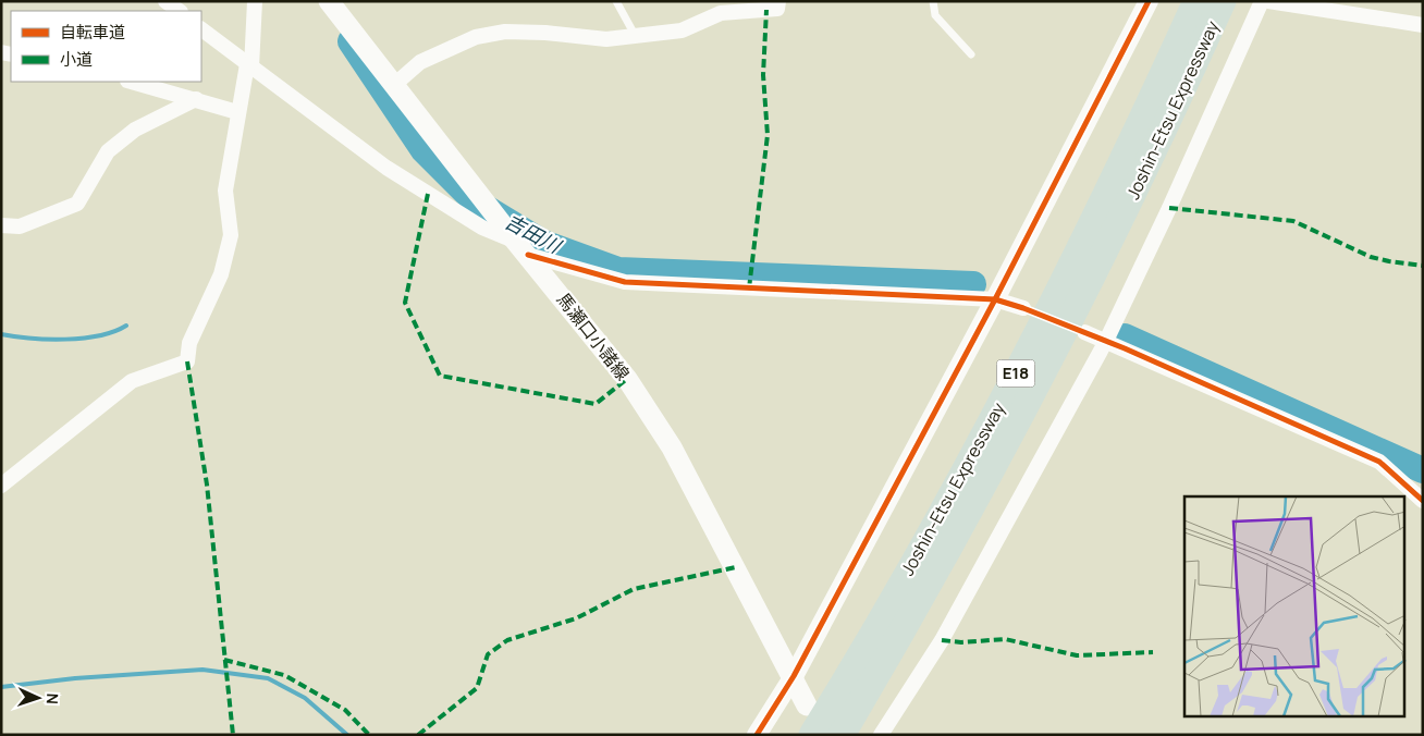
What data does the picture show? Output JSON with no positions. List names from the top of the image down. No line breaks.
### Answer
{"streets":{"highway":["Joshin-Etsu Expressway","E18"],"main road":["馬瀬口小諸線"]},"water":["吉田川"],"legend":["自転車道","小道"],"north":"right"}
